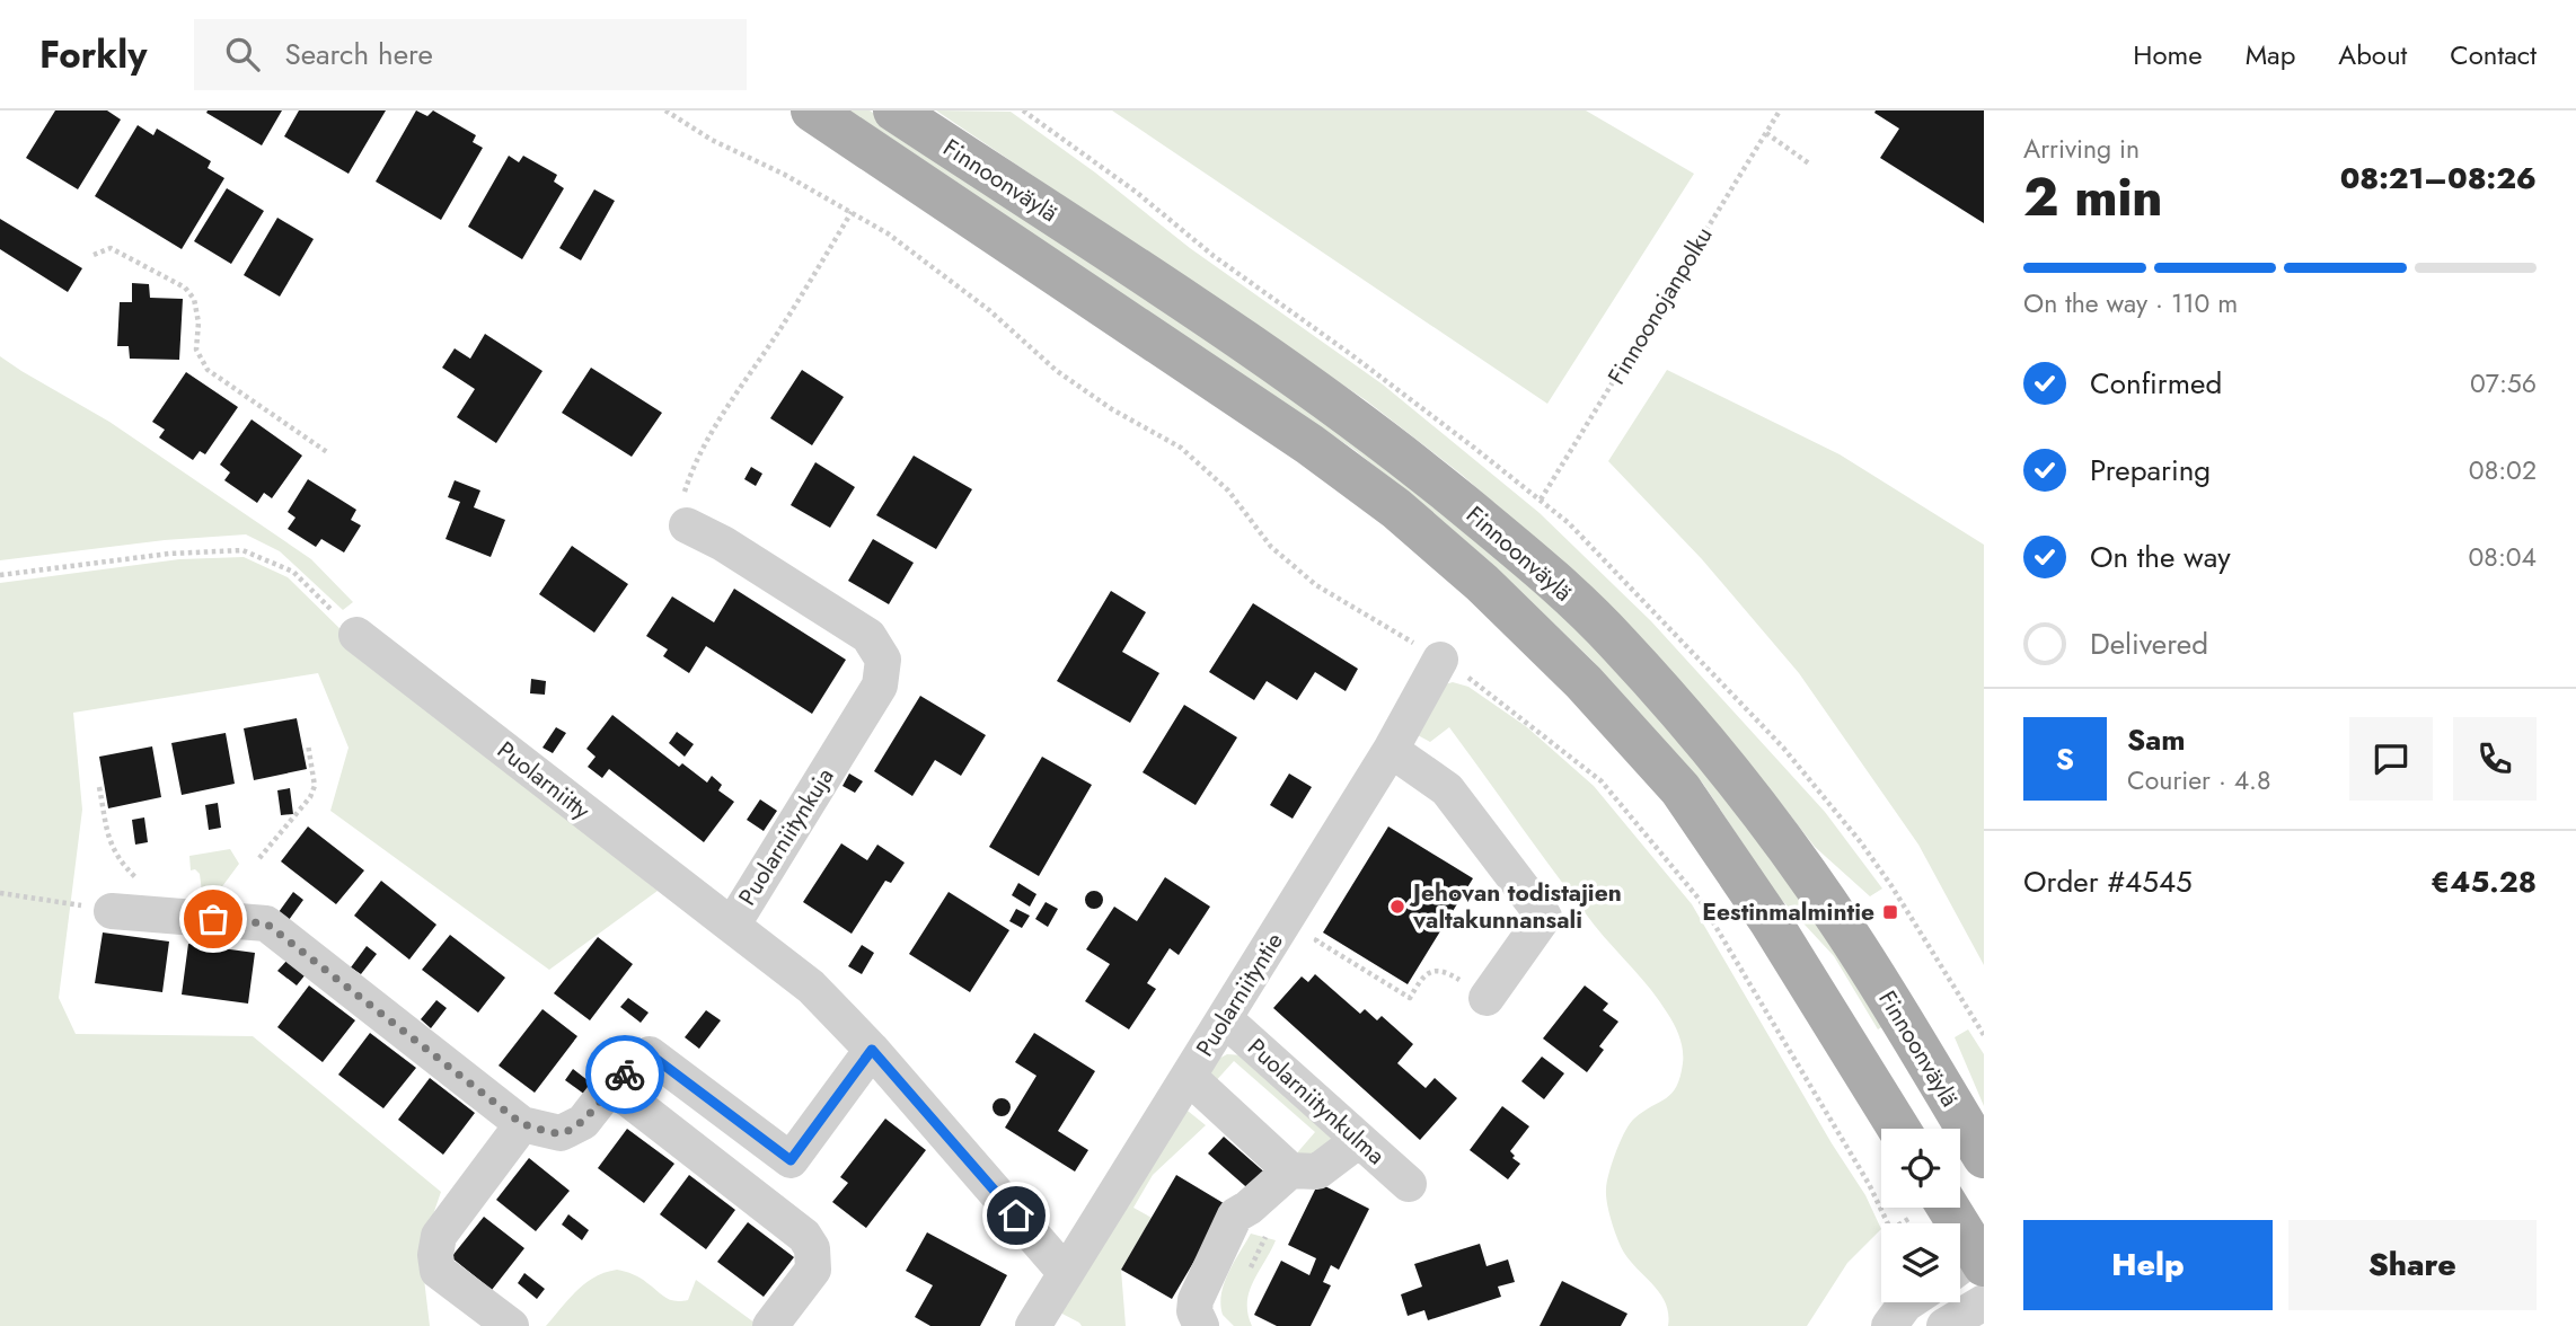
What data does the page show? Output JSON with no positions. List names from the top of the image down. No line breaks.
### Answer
{"streets":{"main road":["Finnoonväylä"],"street":["Puolarniitty","Puolarniitynkuja","Puolarniityntie","Puolarniitynkulma"],"path":["Finnoonojanpolku"]},"crossings":[["Puolarniitty","Puolarniitynkuja"],["Puolarniitynkuja","Puolarniityntie"],["Puolarniityntie","Puolarniitynkulma"]],"places":{"other":["Jehovan todistajien valtakunnansali"],"transit":["Eestinmalmintie"]},"page":{"header":"Forkly","search":"Search here","nav":["Home","Map","About","Contact"],"heading":["2 min","Arriving in","08:21–08:26"],"panel":["Sam","Courier · 4.8","Order #4545","€45.28"],"bar":"On the way · 110 m","list":[["Confirmed","07:56"],["Preparing","08:02"],["On the way","08:04"],"Delivered"],"round":"S","buttons":["Help","Share"]}}
